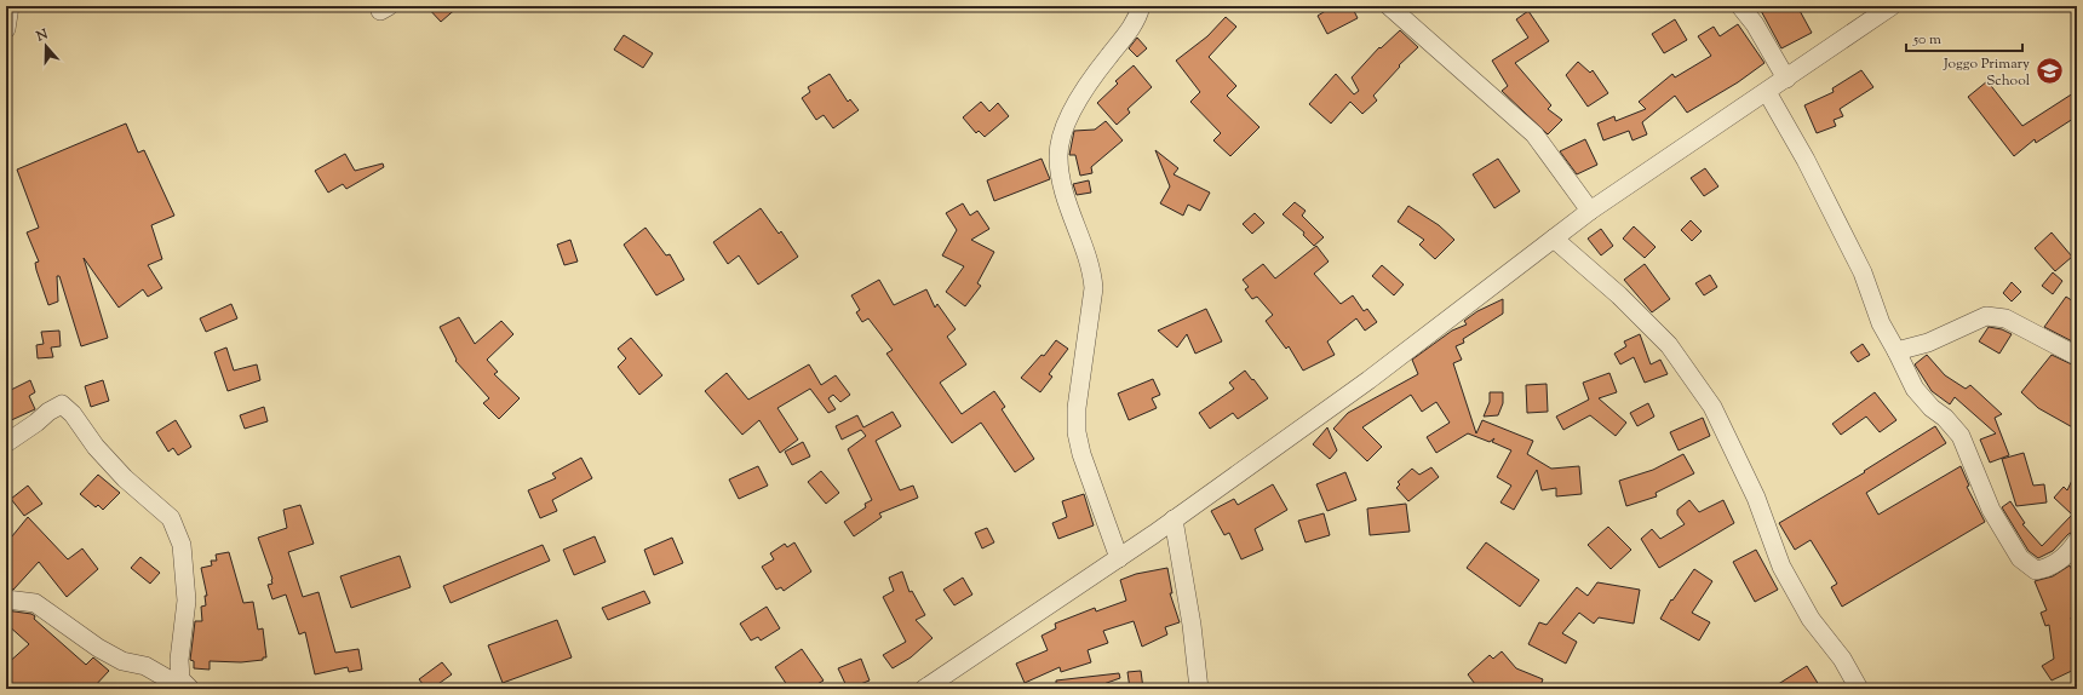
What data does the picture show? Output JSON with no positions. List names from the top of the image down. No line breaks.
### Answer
{"places":{"school or university":["Joggo Primary School"]},"scale_bar":"50 m","north":"top"}
